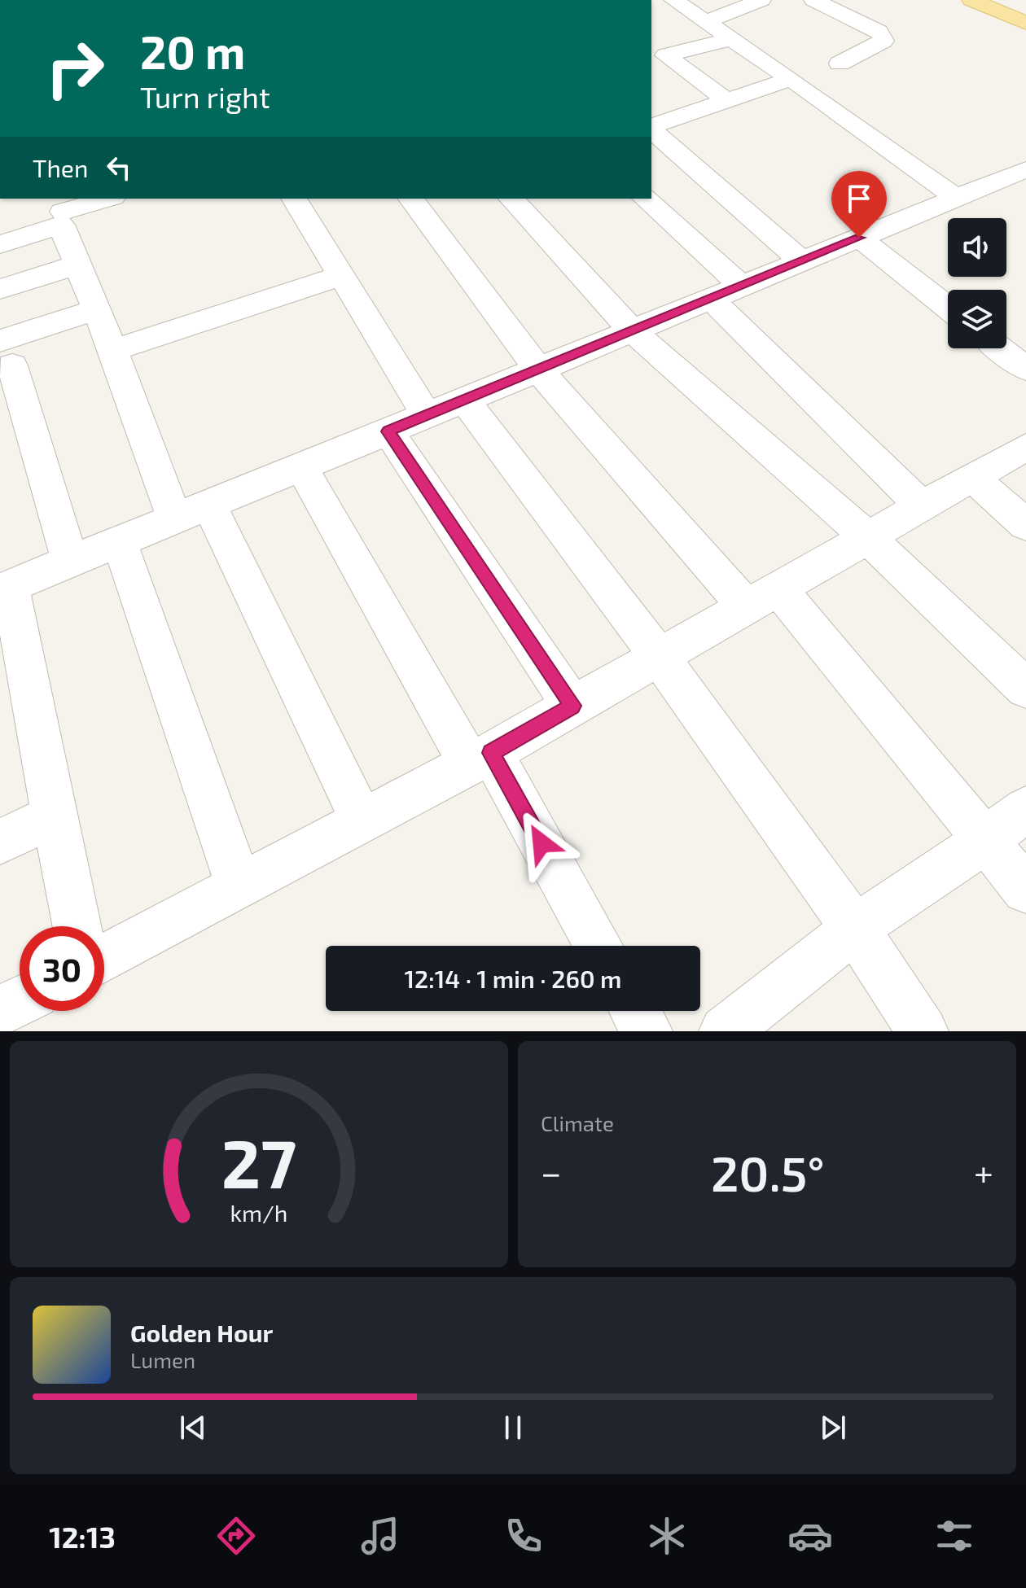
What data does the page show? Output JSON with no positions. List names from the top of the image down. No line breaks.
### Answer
{"page":{"turn":["20 m","Turn right"],"then":"Then","limit":"30","trip":"12:14 · 1 min · 260 m","tile":"Climate","heat":["−","20.5°","+"],"song":["Golden Hour","Lumen"],"tabs":"12:13","gauge":["27","km/h"]}}
